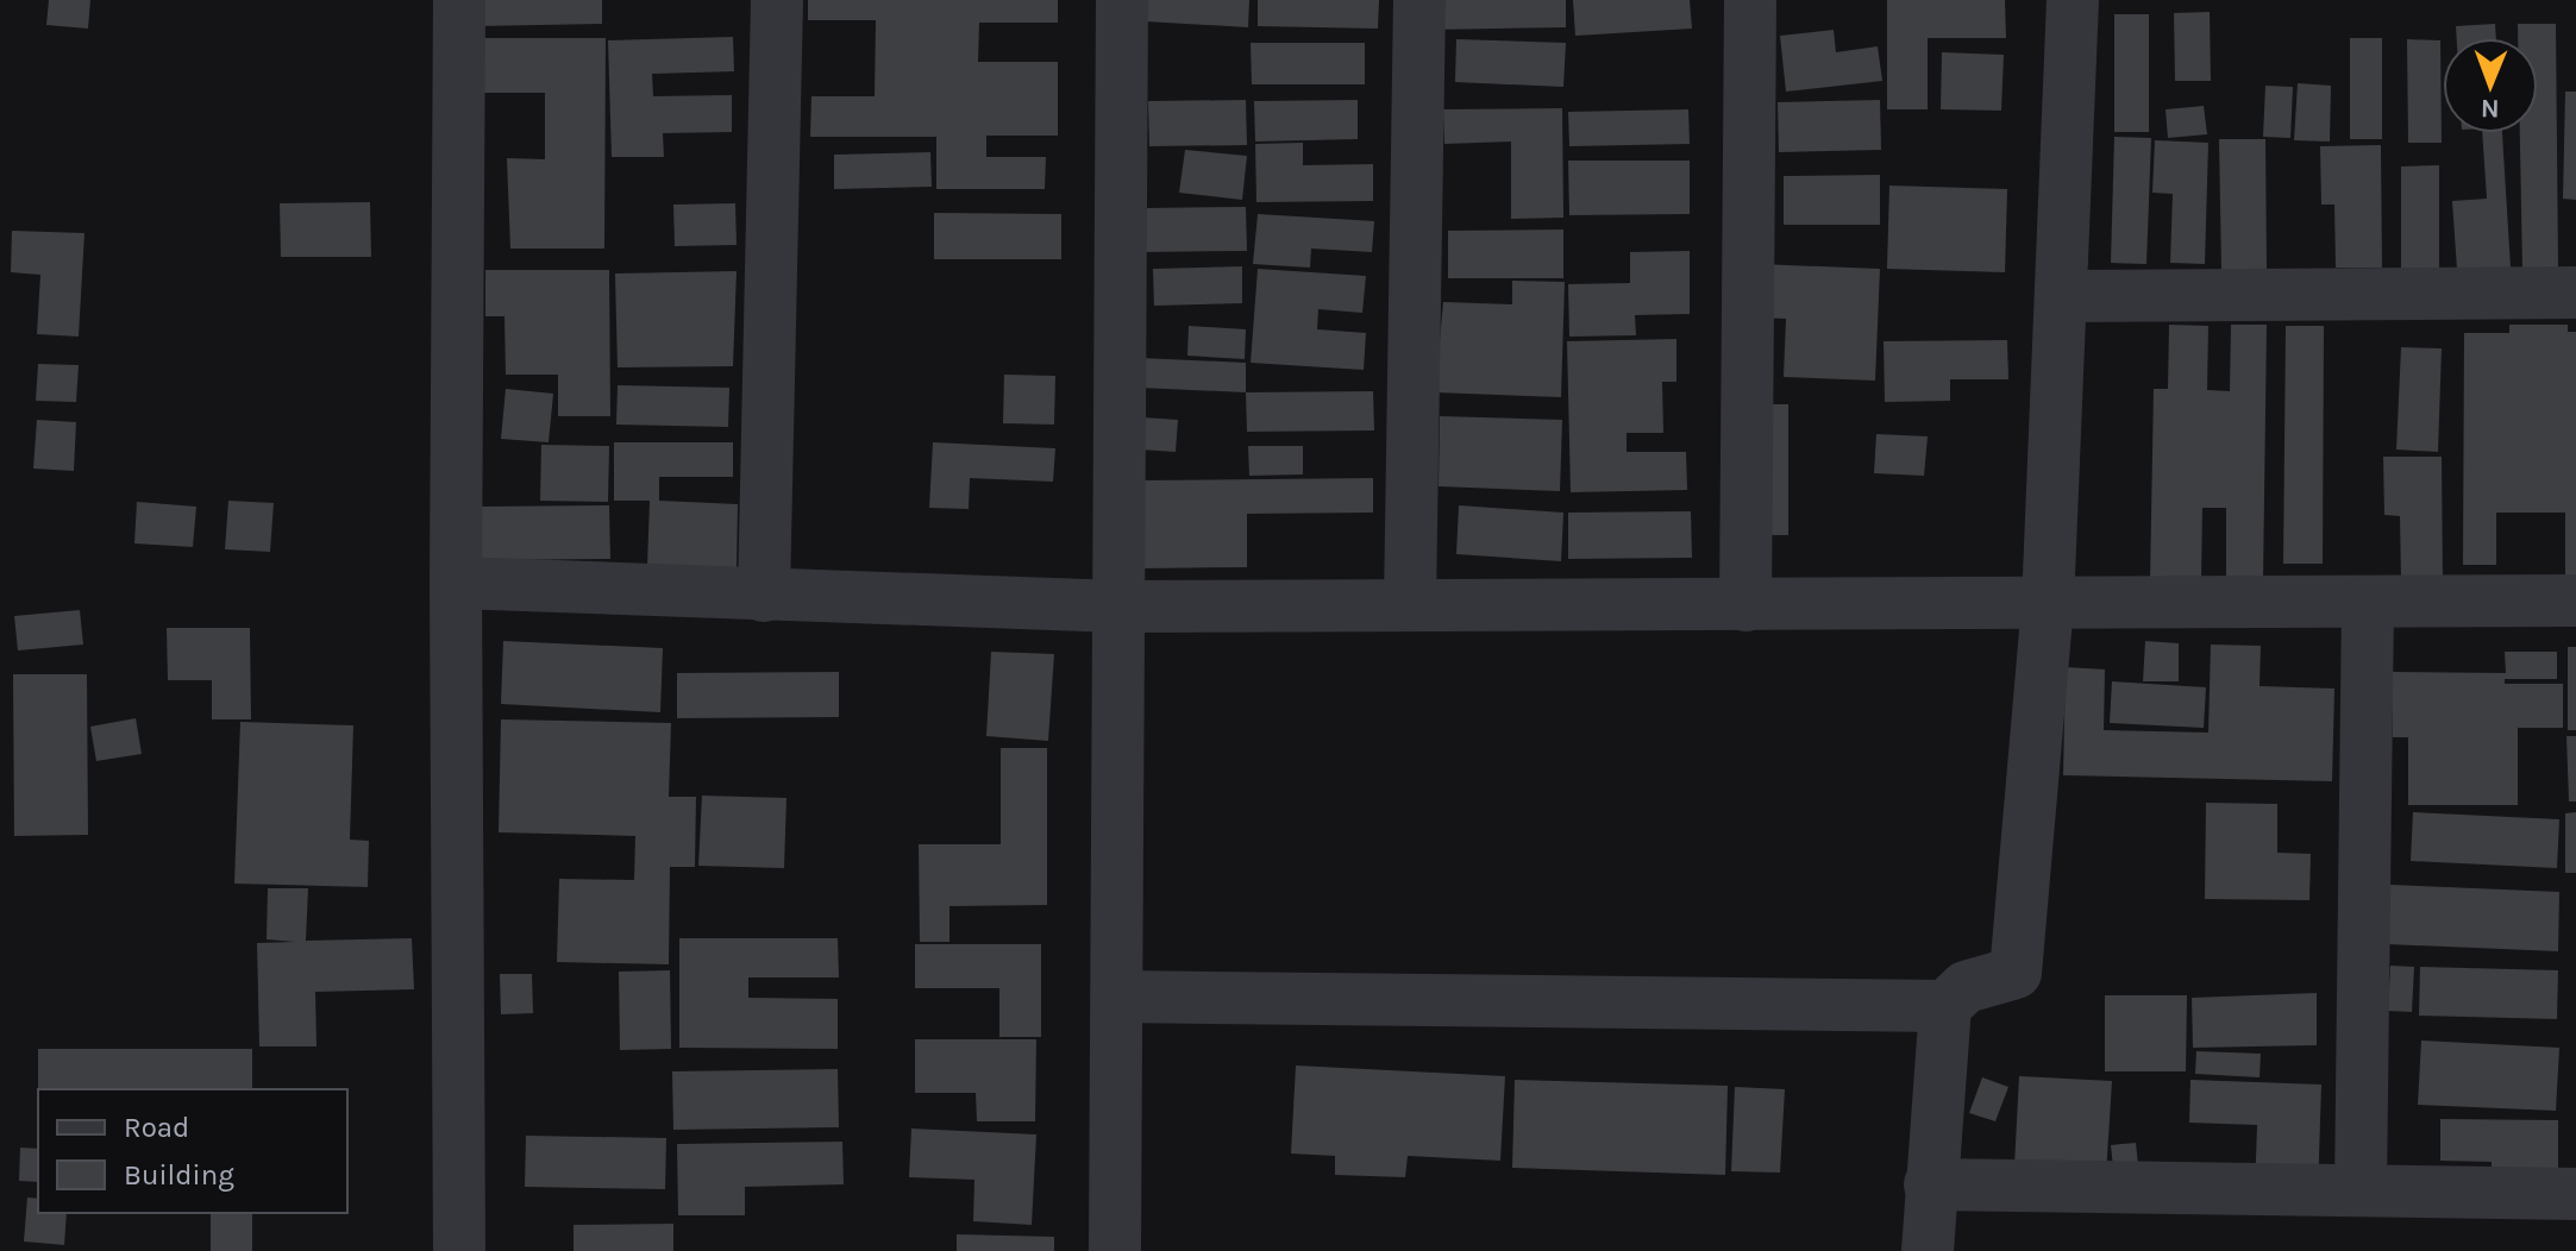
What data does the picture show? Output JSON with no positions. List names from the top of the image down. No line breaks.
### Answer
{"legend":["Road","Building"],"north":"bottom"}
